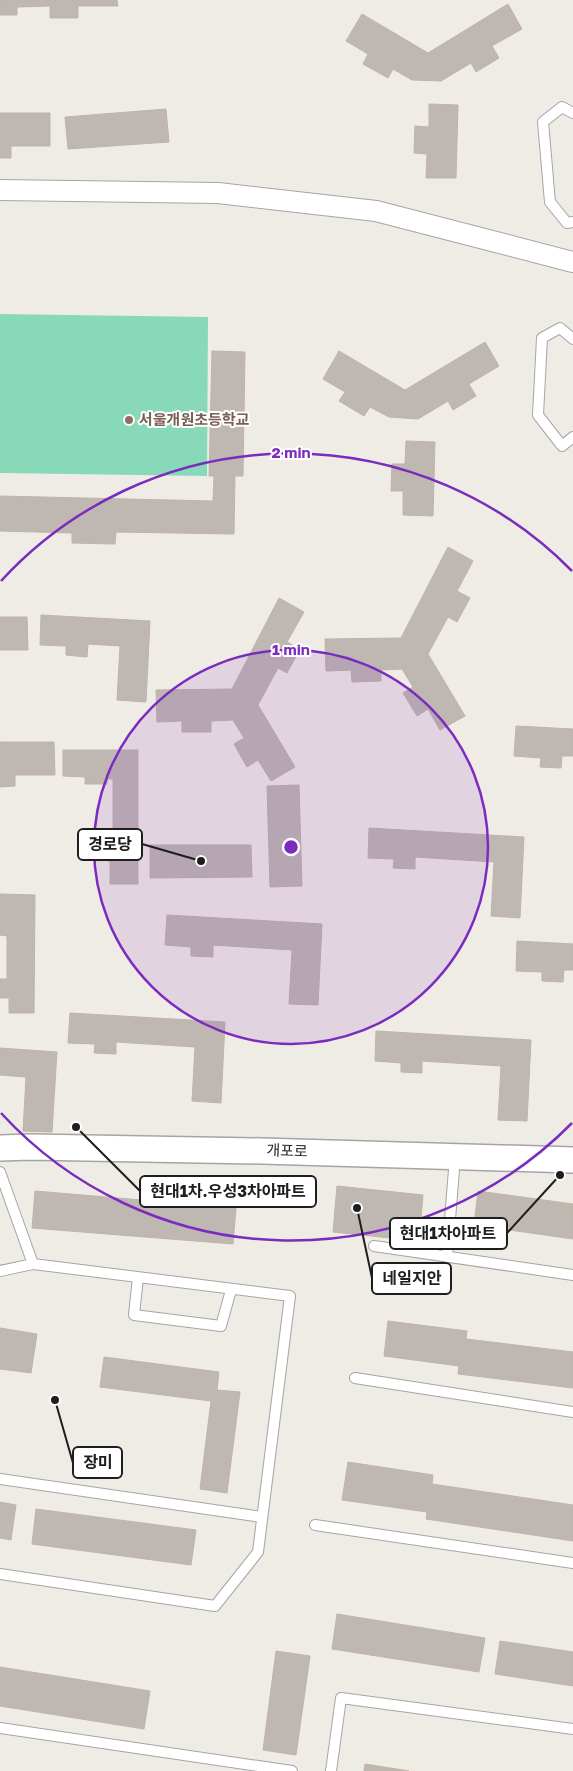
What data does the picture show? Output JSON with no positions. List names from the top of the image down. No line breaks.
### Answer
{"streets":{"street":["개포로"]},"places":["서울개원초등학교","경로당","현대1차.우성3차아파트","현대1차아파트","네일지안","장미"],"rings":["2 min","1 min"]}
